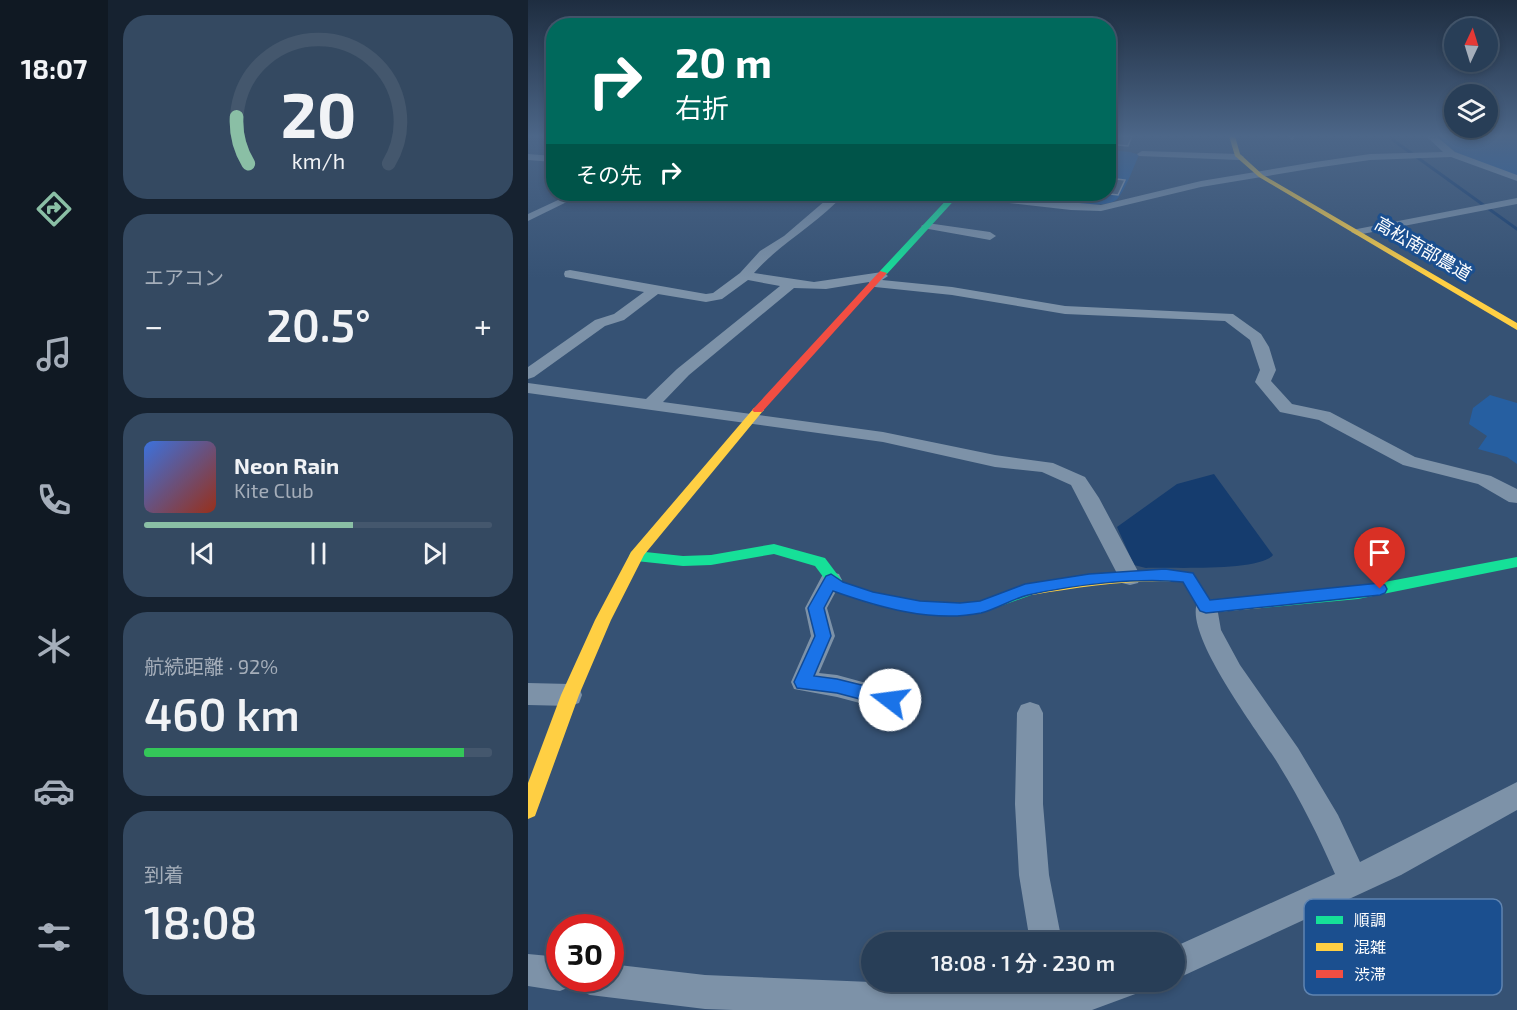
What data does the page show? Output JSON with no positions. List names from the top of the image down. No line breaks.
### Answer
{"streets":{"street":["高松南部農道"]},"legend":["順調","混雑","渋滞"],"north":"top","page":{"tabs":"18:07","turn":["20 m","右折"],"then":"その先","tile":["エアコン",["航続距離 · 92%","460 km"],["到着","18:08"]],"heat":["−","20.5°","+"],"song":["Neon Rain","Kite Club"],"limit":"30","trip":"18:08 · 1 分 · 230 m","gauge":["20","km/h"]}}
